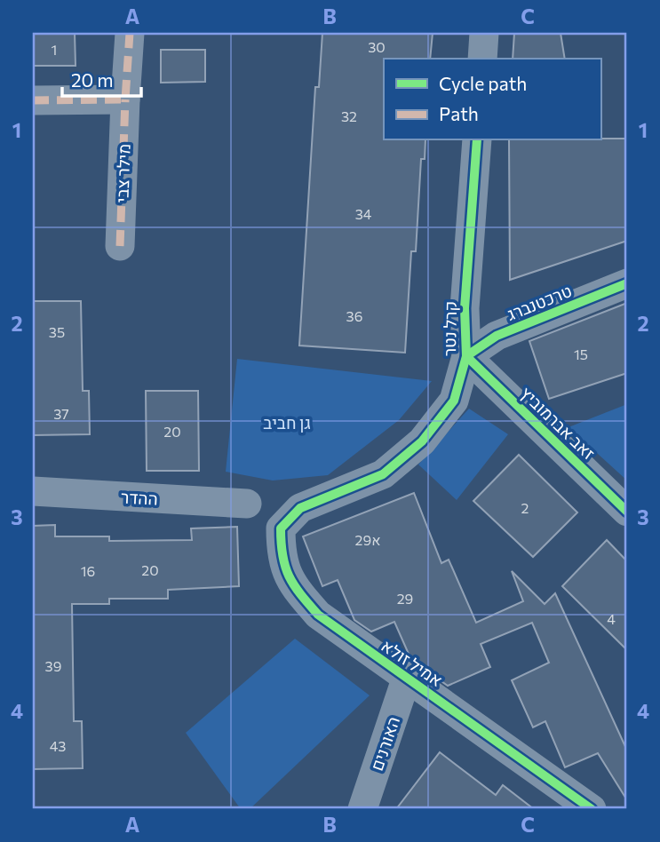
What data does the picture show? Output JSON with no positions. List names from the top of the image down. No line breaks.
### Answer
{"streets":{"street":["מילר צבי","טרכטנברג","קרל נטר","זאב אברמוביץ","ההדר","אמיל זולא","האורנים"]},"crossings":[["טרכטנברג","קרל נטר"],["טרכטנברג","זאב אברמוביץ"],["קרל נטר","זאב אברמוביץ"],["קרל נטר","אמיל זולא"],["אמיל זולא","האורנים"]],"parks":["גן חביב"],"house_numbers":["30","1","32","34","36","35","15","37","20","2","29א","20","16","29","4","39","43"],"legend":["Cycle path","Path"],"scale_bar":"20 m","grid":{"columns":["A","B","C"],"rows":["1","2","3","4"]}}
